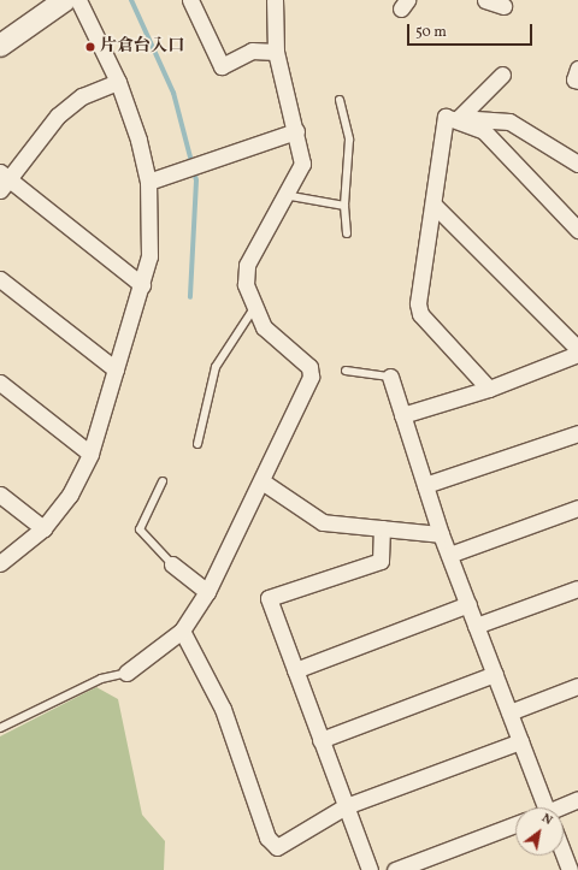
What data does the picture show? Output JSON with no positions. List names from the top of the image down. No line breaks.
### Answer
{"places":["片倉台入口"],"scale_bar":"50 m","north":"top right"}
